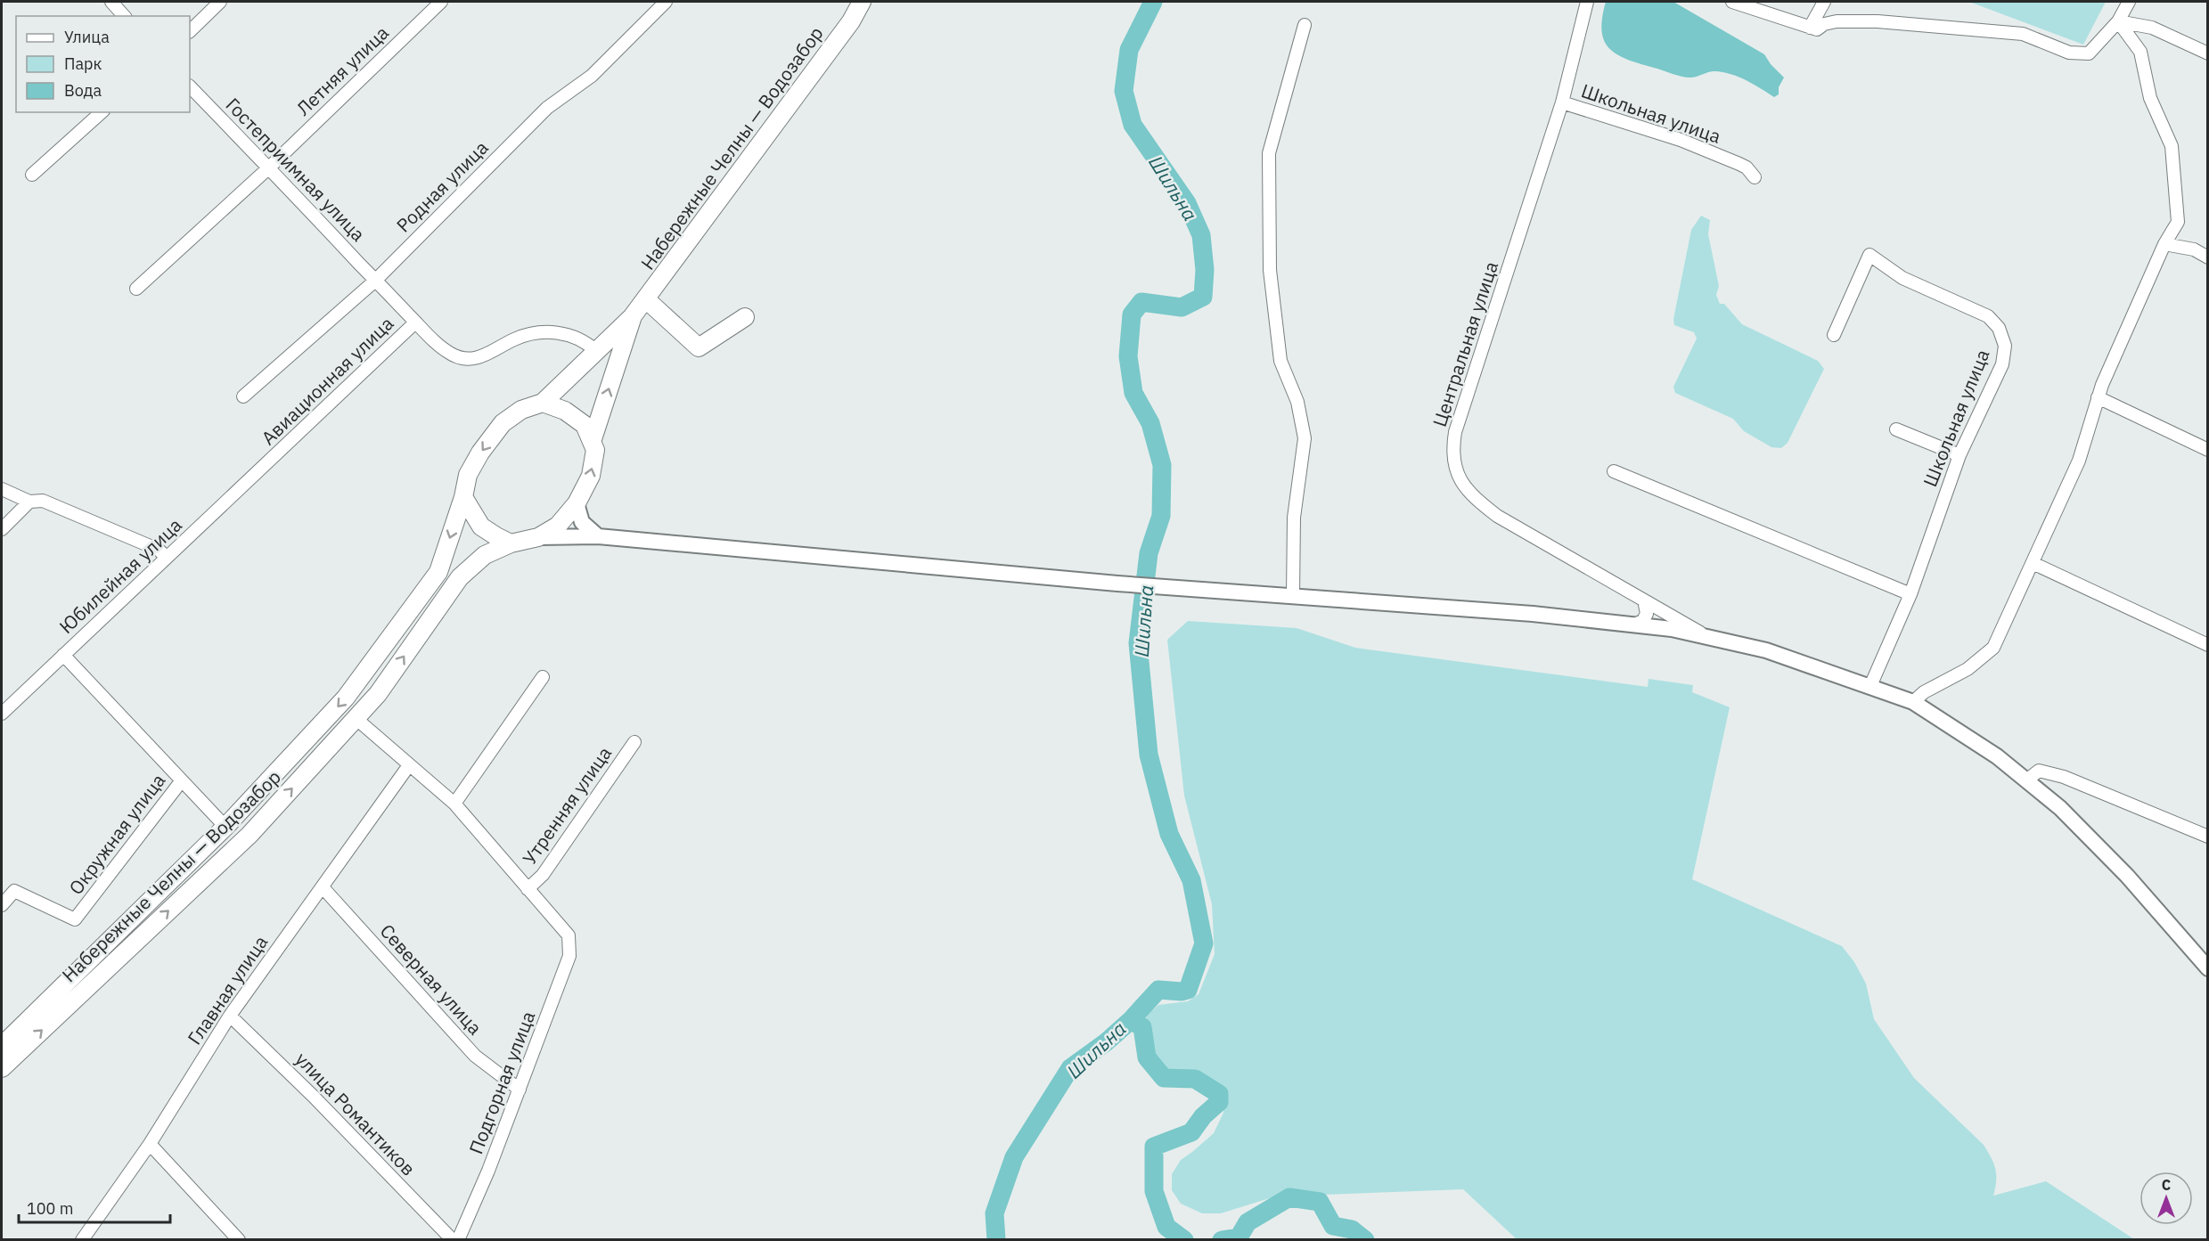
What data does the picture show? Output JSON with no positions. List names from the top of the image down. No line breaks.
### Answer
{"streets":{"main road":["Набережные Челны — Водозабор"],"street":["Летняя улица","Школьная улица","Гостеприимная улица","Родная улица","Центральная улица","Авиационная улица","Юбилейная улица","Утренняя улица","Окружная улица","Северная улица","Главная улица","Подгорная улица","улица Романтиков"]},"crossings":[["Летняя улица","Гостеприимная улица"],["Школьная улица","Центральная улица"],["Набережные Челны — Водозабор","Гостеприимная улица"],["Гостеприимная улица","Родная улица"],["Гостеприимная улица","Авиационная улица"],["Авиационная улица","Юбилейная улица"],["Утренняя улица","Подгорная улица"],["Северная улица","Главная улица"],["Северная улица","Подгорная улица"],["Главная улица","улица Романтиков"]],"water":["Шильна"],"legend":["Улица","Парк","Вода"],"scale_bar":"100 m","north":"top"}
